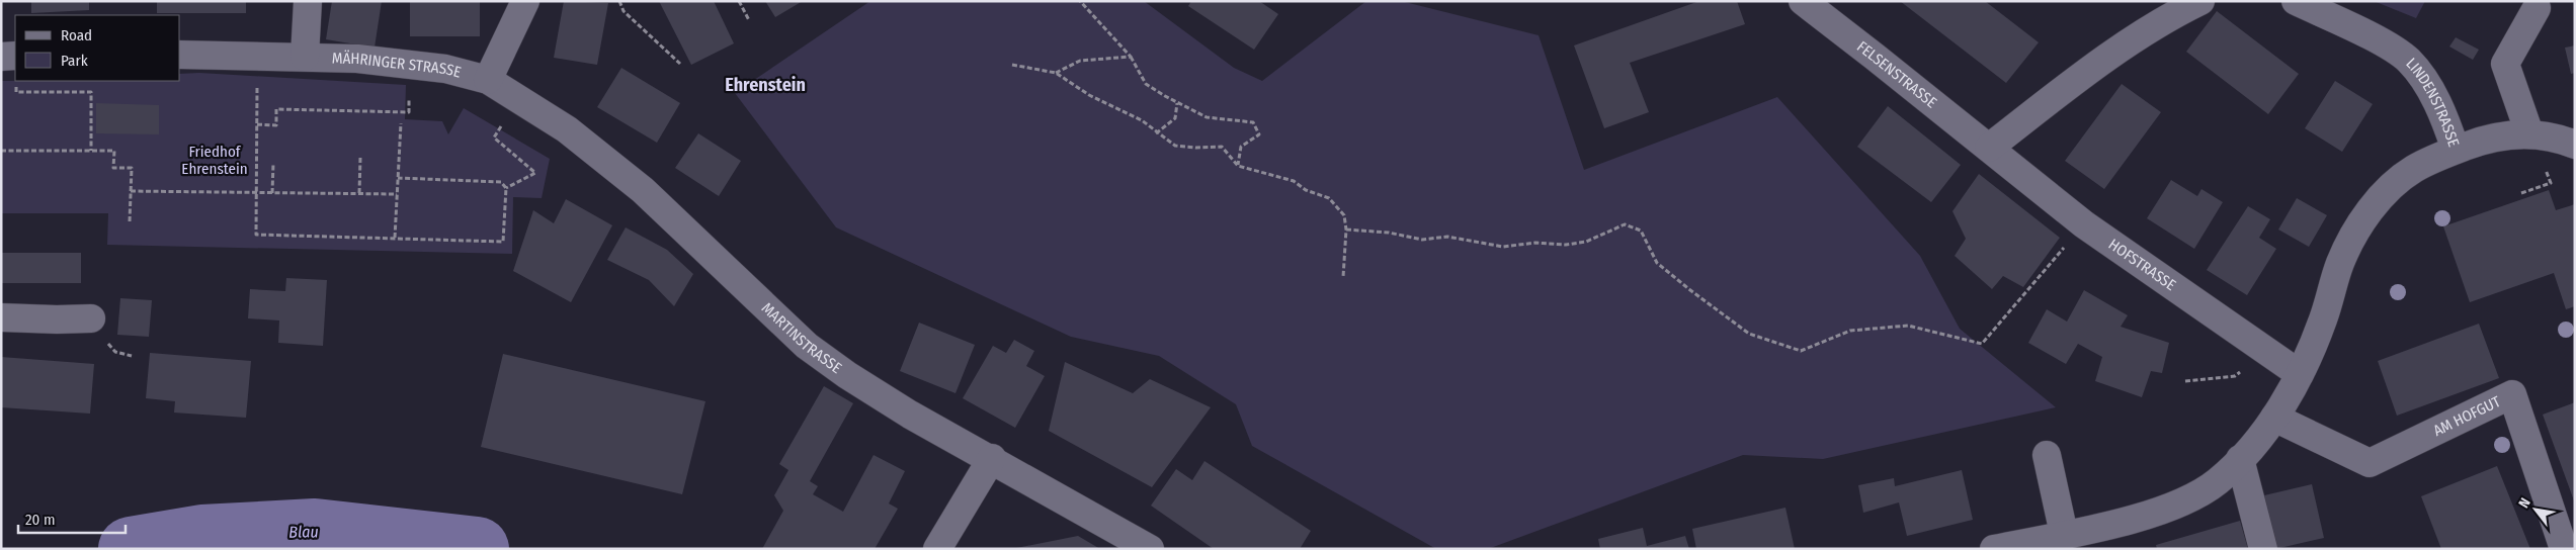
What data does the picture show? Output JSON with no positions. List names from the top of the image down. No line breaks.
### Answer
{"streets":{"street":["MÄHRINGER STRASSE","FELSENSTRASSE","LINDENSTRASSE","HOFSTRASSE","MARTINSTRASSE","AM HOFGUT"]},"crossings":[["MÄHRINGER STRASSE","MARTINSTRASSE"],["FELSENSTRASSE","HOFSTRASSE"]],"districts":["Ehrenstein"],"water":["Blau"],"parks":["Friedhof Ehrenstein"],"legend":["Road","Park"],"scale_bar":"20 m","north":"top left"}
